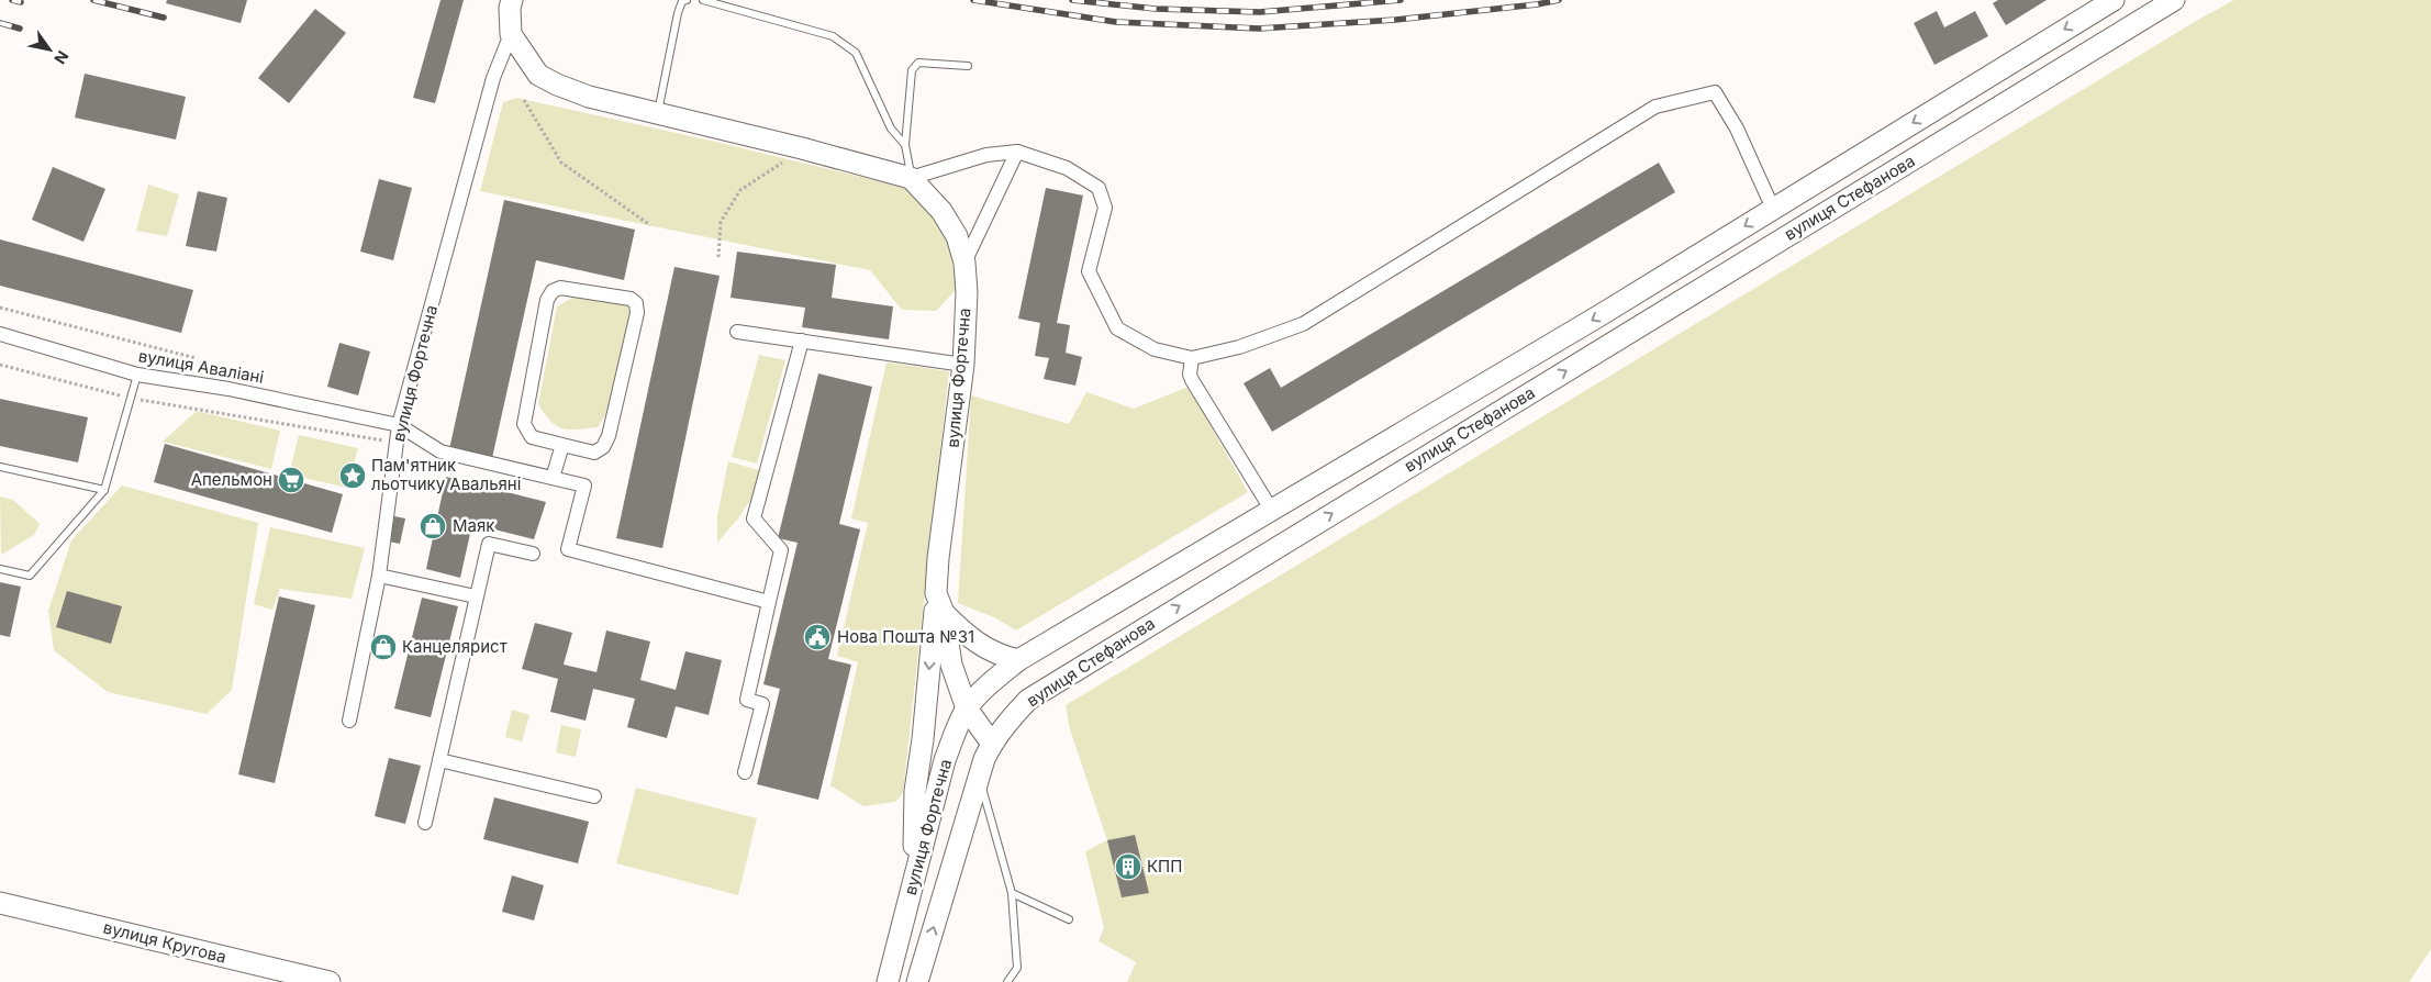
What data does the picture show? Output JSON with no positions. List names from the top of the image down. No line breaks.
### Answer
{"streets":{"main road":["вулиця Стефанова","вулиця Фортечна","вулиця Кругова"],"street":["вулиця Аваліані"]},"crossings":[["вулиця Стефанова","вулиця Фортечна"],["вулиця Аваліані","вулиця Фортечна"]],"places":{"place":["Пам'ятник льотчику Авальяні"],"supermarket":["Апельмон"],"shop":["Маяк","Канцелярист"],"public building":["Нова Пошта №31"],"building":["КПП"]},"north":"bottom right"}
